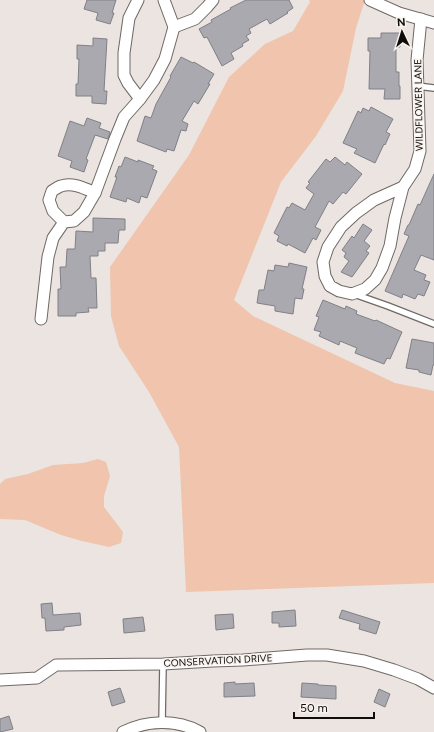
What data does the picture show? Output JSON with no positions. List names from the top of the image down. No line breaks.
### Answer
{"streets":{"street":["WILDFLOWER LANE","CONSERVATION DRIVE"]},"scale_bar":"50 m","north":"top"}
